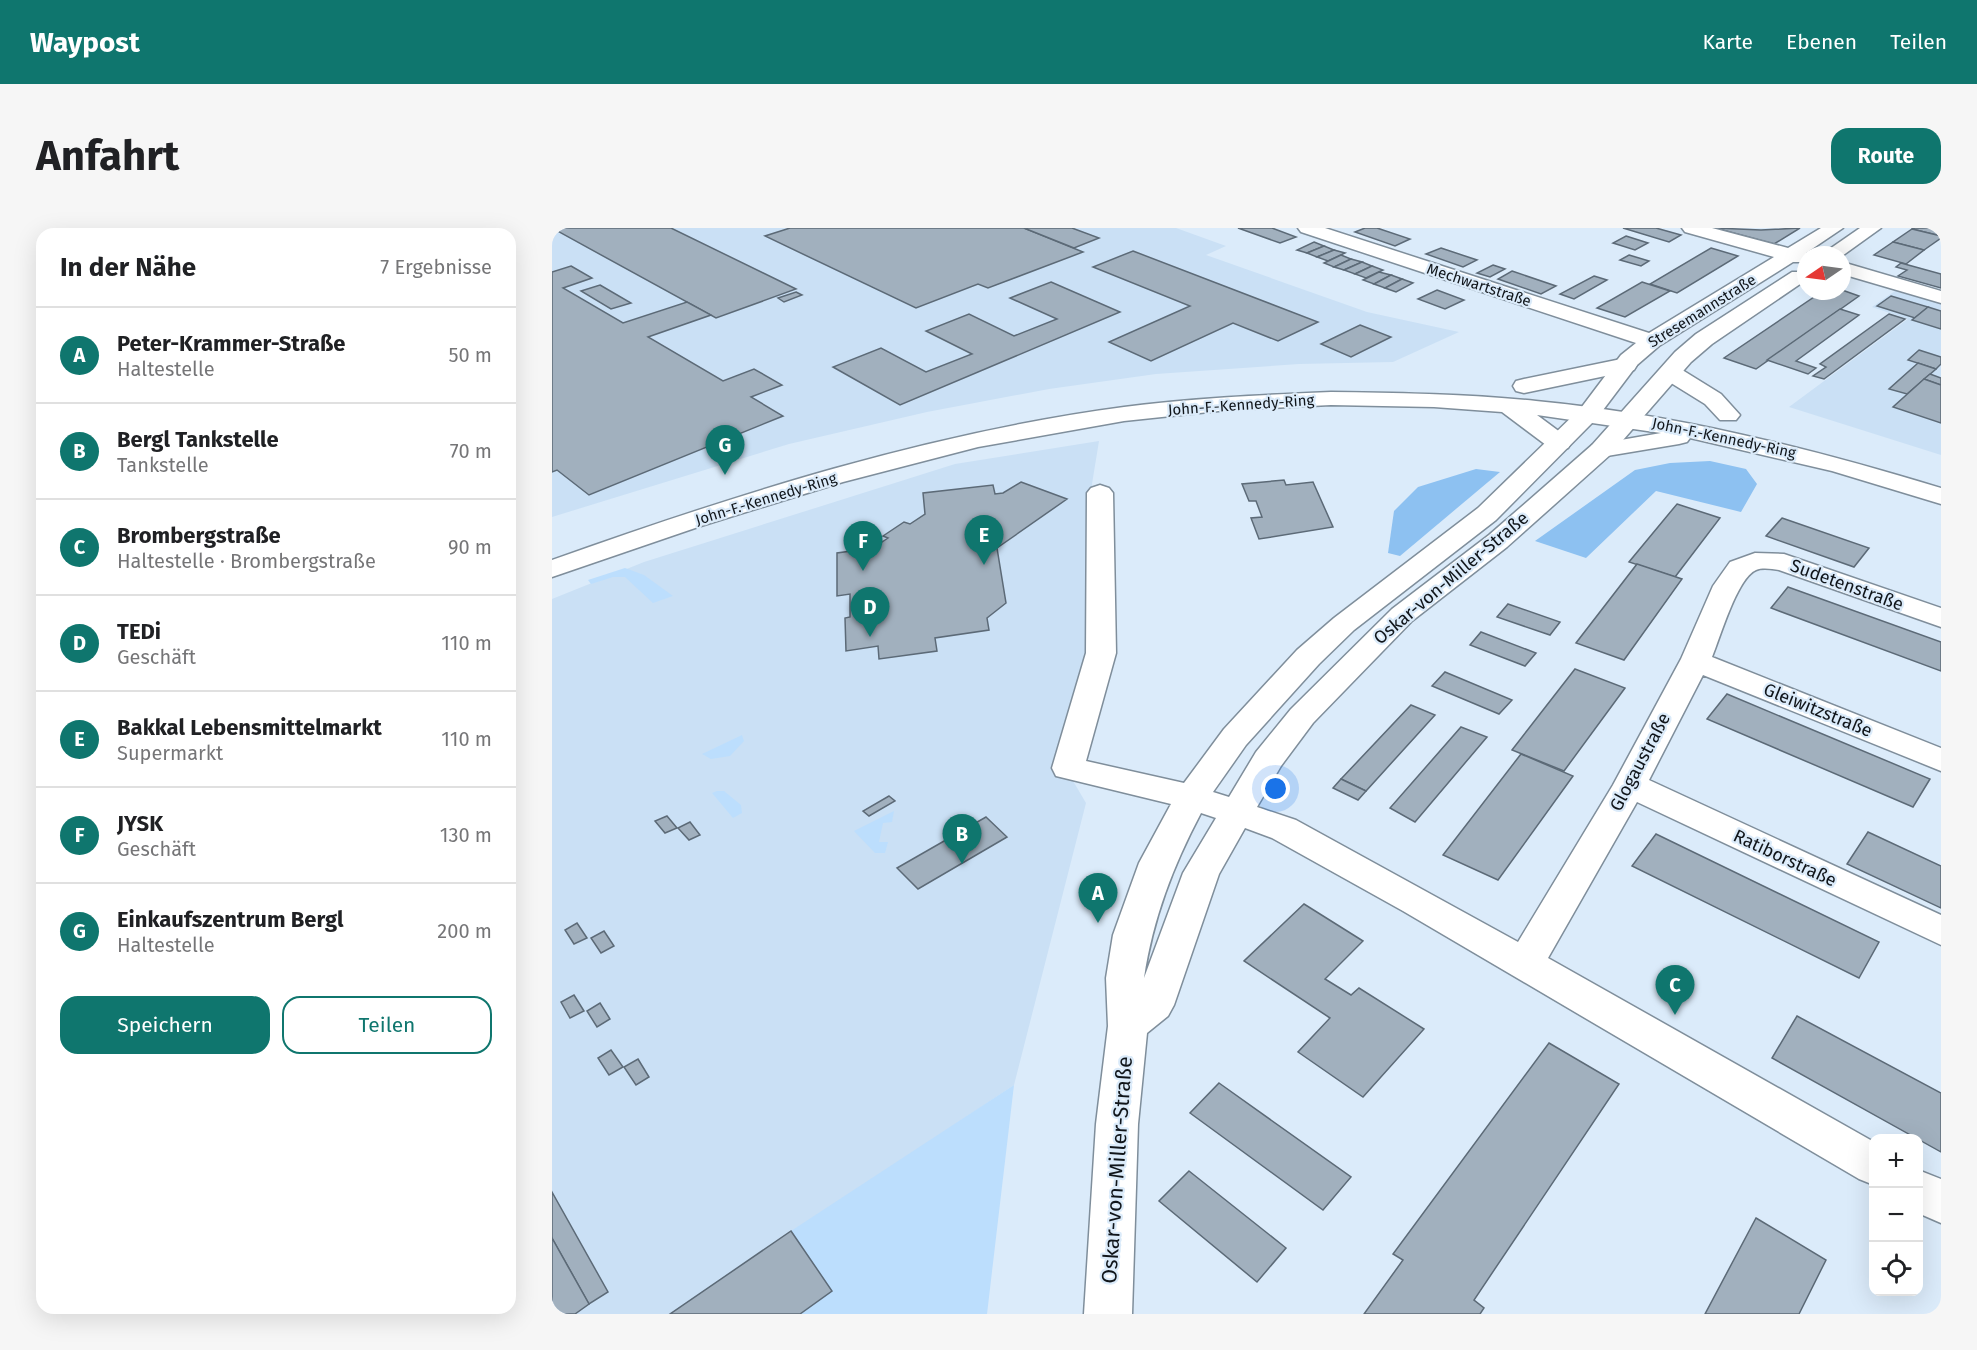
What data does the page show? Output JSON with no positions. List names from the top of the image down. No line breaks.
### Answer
{"streets":{"street":["Mechwartstraße","Stresemannstraße","John-F.-Kennedy-Ring","Oskar-von-Miller-Straße","Sudetenstraße","Gleiwitzstraße","Glogaustraße","Ratiborstraße"]},"crossings":[["Mechwartstraße","Stresemannstraße"],["Stresemannstraße","John-F.-Kennedy-Ring"],["Stresemannstraße","Oskar-von-Miller-Straße"],["John-F.-Kennedy-Ring","Oskar-von-Miller-Straße"],["Sudetenstraße","Glogaustraße"],["Gleiwitzstraße","Glogaustraße"],["Glogaustraße","Ratiborstraße"]],"north":"left","page":{"header":"Waypost","nav":["Karte","Ebenen","Teilen"],"buttons":["Route",["Speichern","Teilen"]],"title":"Anfahrt","heading":["In der Nähe","7 Ergebnisse"],"list":[{"mark":"A","name":"Peter-Krammer-Straße","note":"Haltestelle","value":"50 m"},{"mark":"B","name":"Bergl Tankstelle","note":"Tankstelle","value":"70 m"},{"mark":"C","name":"Brombergstraße","note":"Haltestelle · Brombergstraße","value":"90 m"},{"mark":"D","name":"TEDi","note":"Geschäft","value":"110 m"},{"mark":"E","name":"Bakkal Lebensmittelmarkt","note":"Supermarkt","value":"110 m"},{"mark":"F","name":"JYSK","note":"Geschäft","value":"130 m"},{"mark":"G","name":"Einkaufszentrum Bergl","note":"Haltestelle","value":"200 m"}],"pins":["G","E","F","D","B","A","C"],"map_buttons":["+","−"]}}
